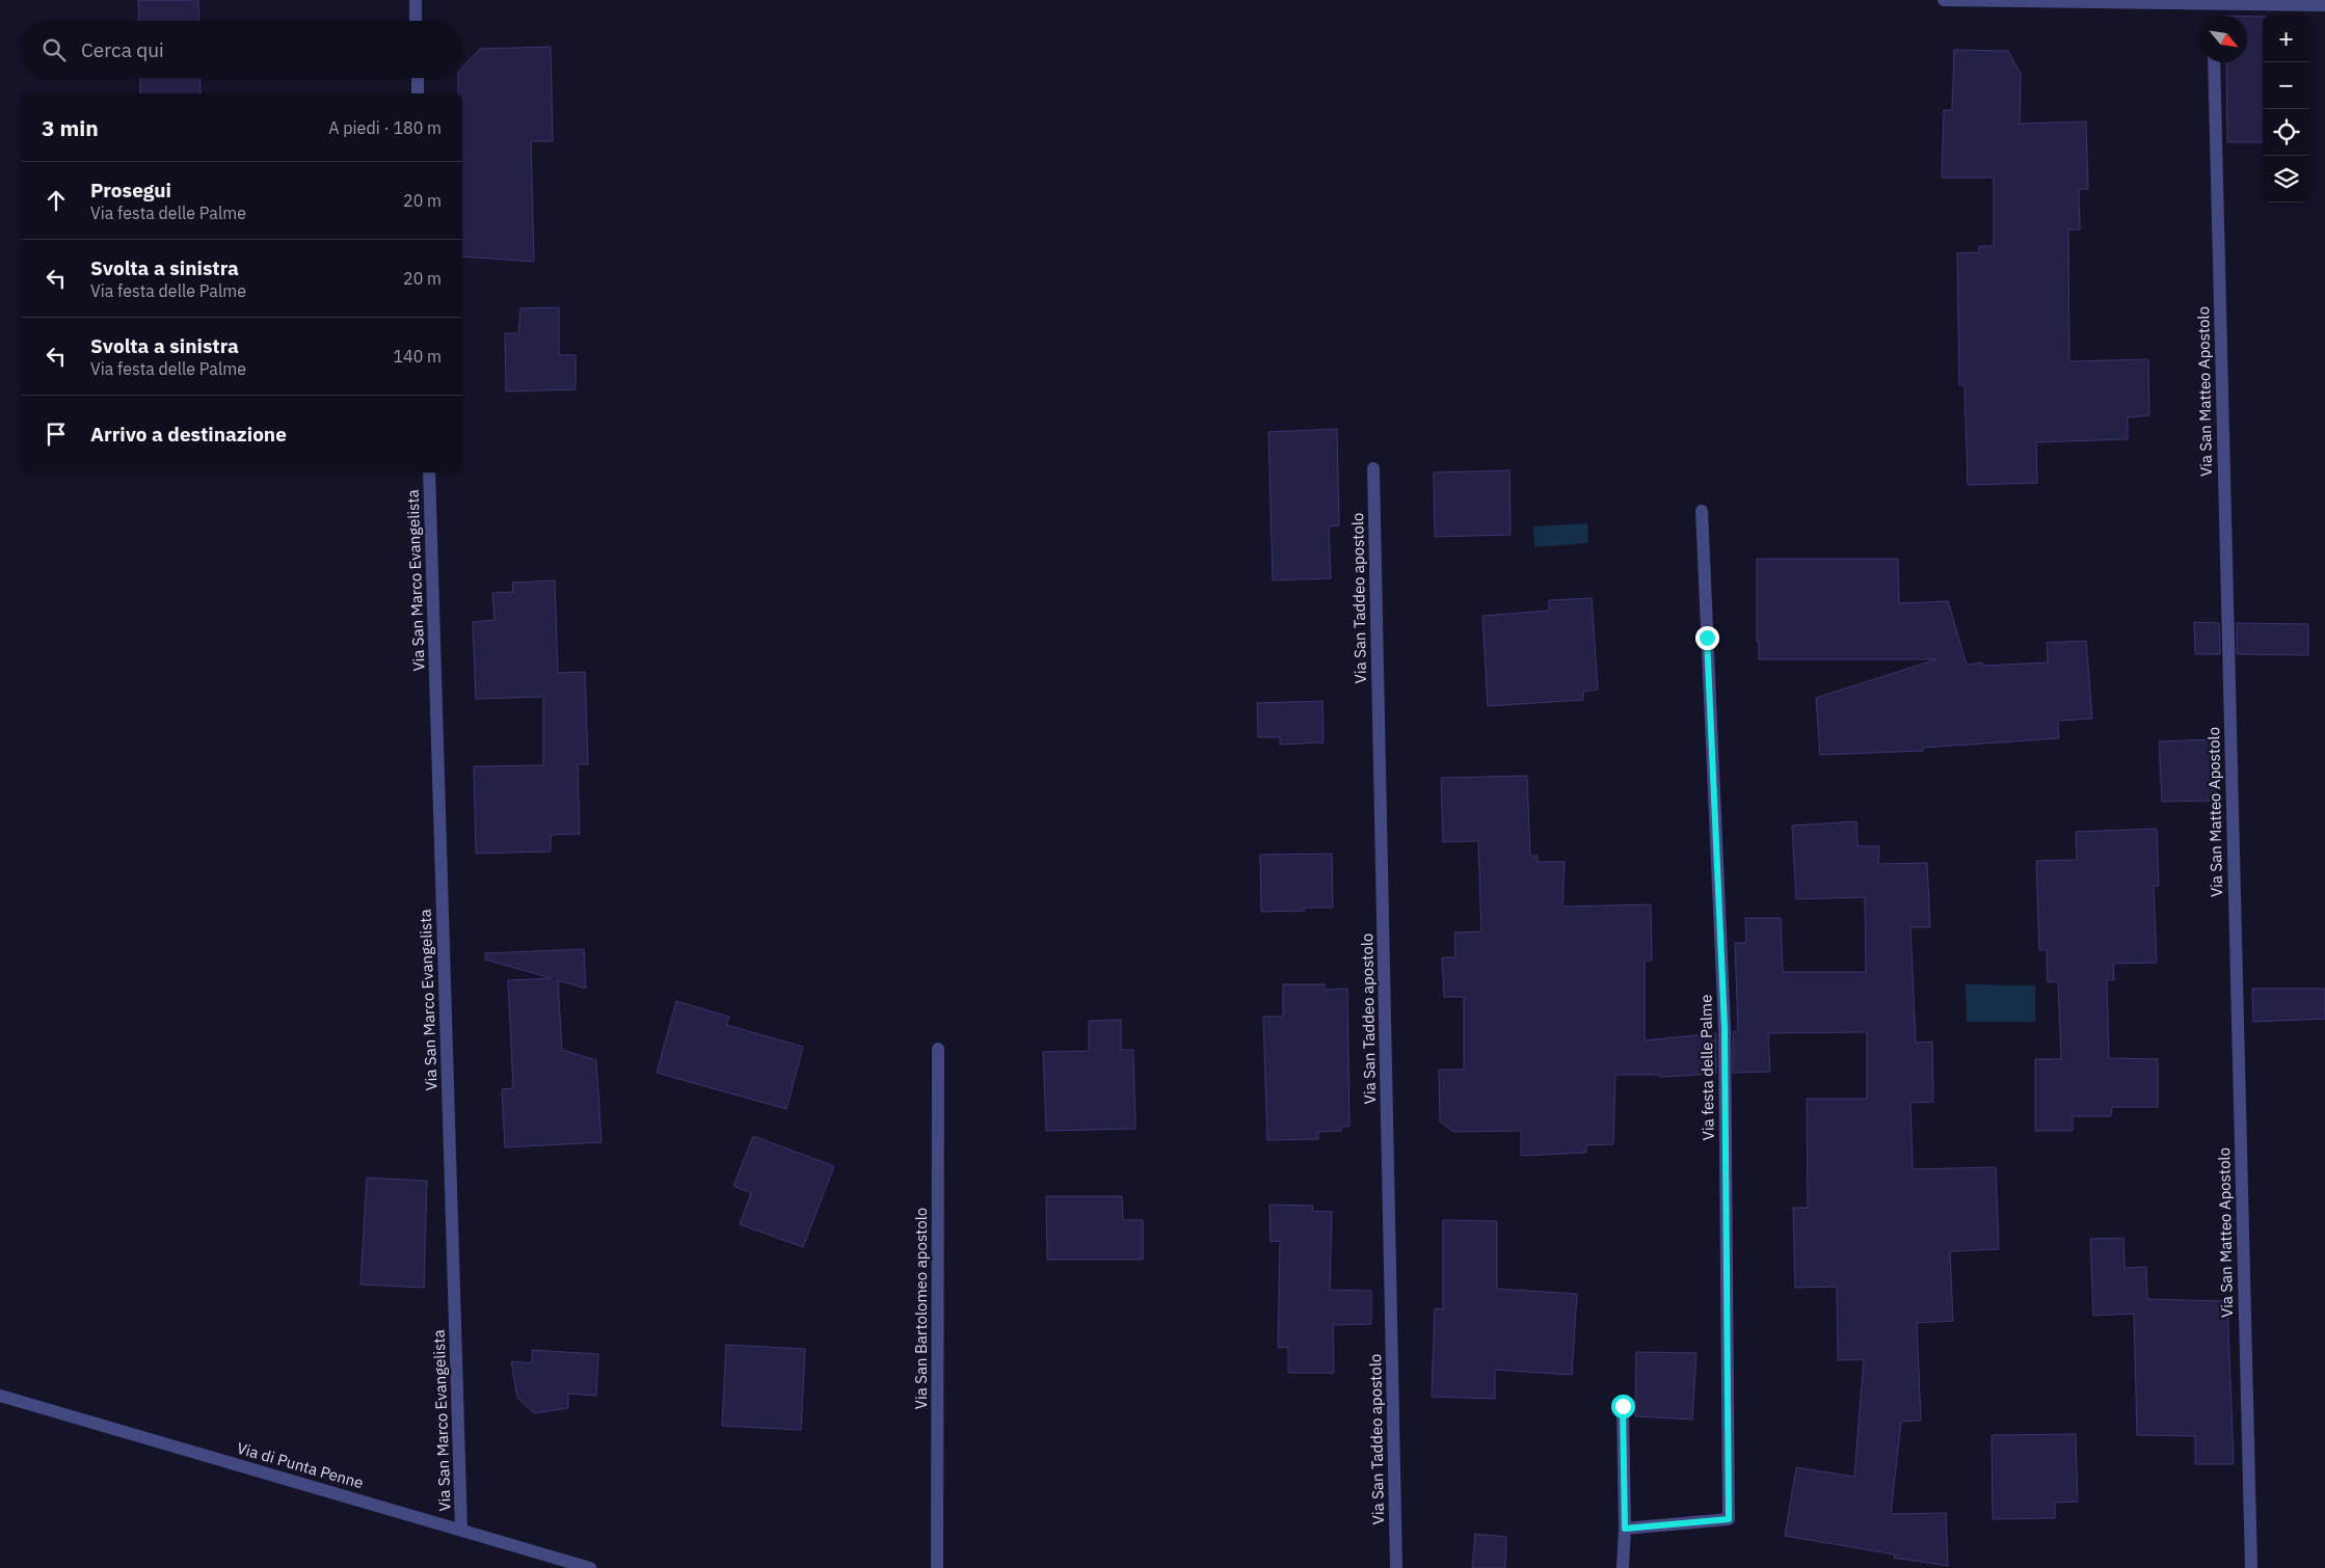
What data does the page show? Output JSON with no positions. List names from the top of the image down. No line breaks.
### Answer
{"streets":{"street":["Via San Matteo Apostolo","Via San Marco Evangelista","Via San Taddeo apostolo","Via festa delle Palme","Via San Bartolomeo apostolo","Via di Punta Penne"]},"crossings":[["Via San Marco Evangelista","Via di Punta Penne"]],"north":"bottom right","page":{"map_buttons":["+","−"],"search":"Cerca qui","heading":["3 min","A piedi · 180 m"],"list":[["Prosegui","Via festa delle Palme","20 m"],["Svolta a sinistra","Via festa delle Palme","20 m"],["Svolta a sinistra","Via festa delle Palme","140 m"],"Arrivo a destinazione"]}}
